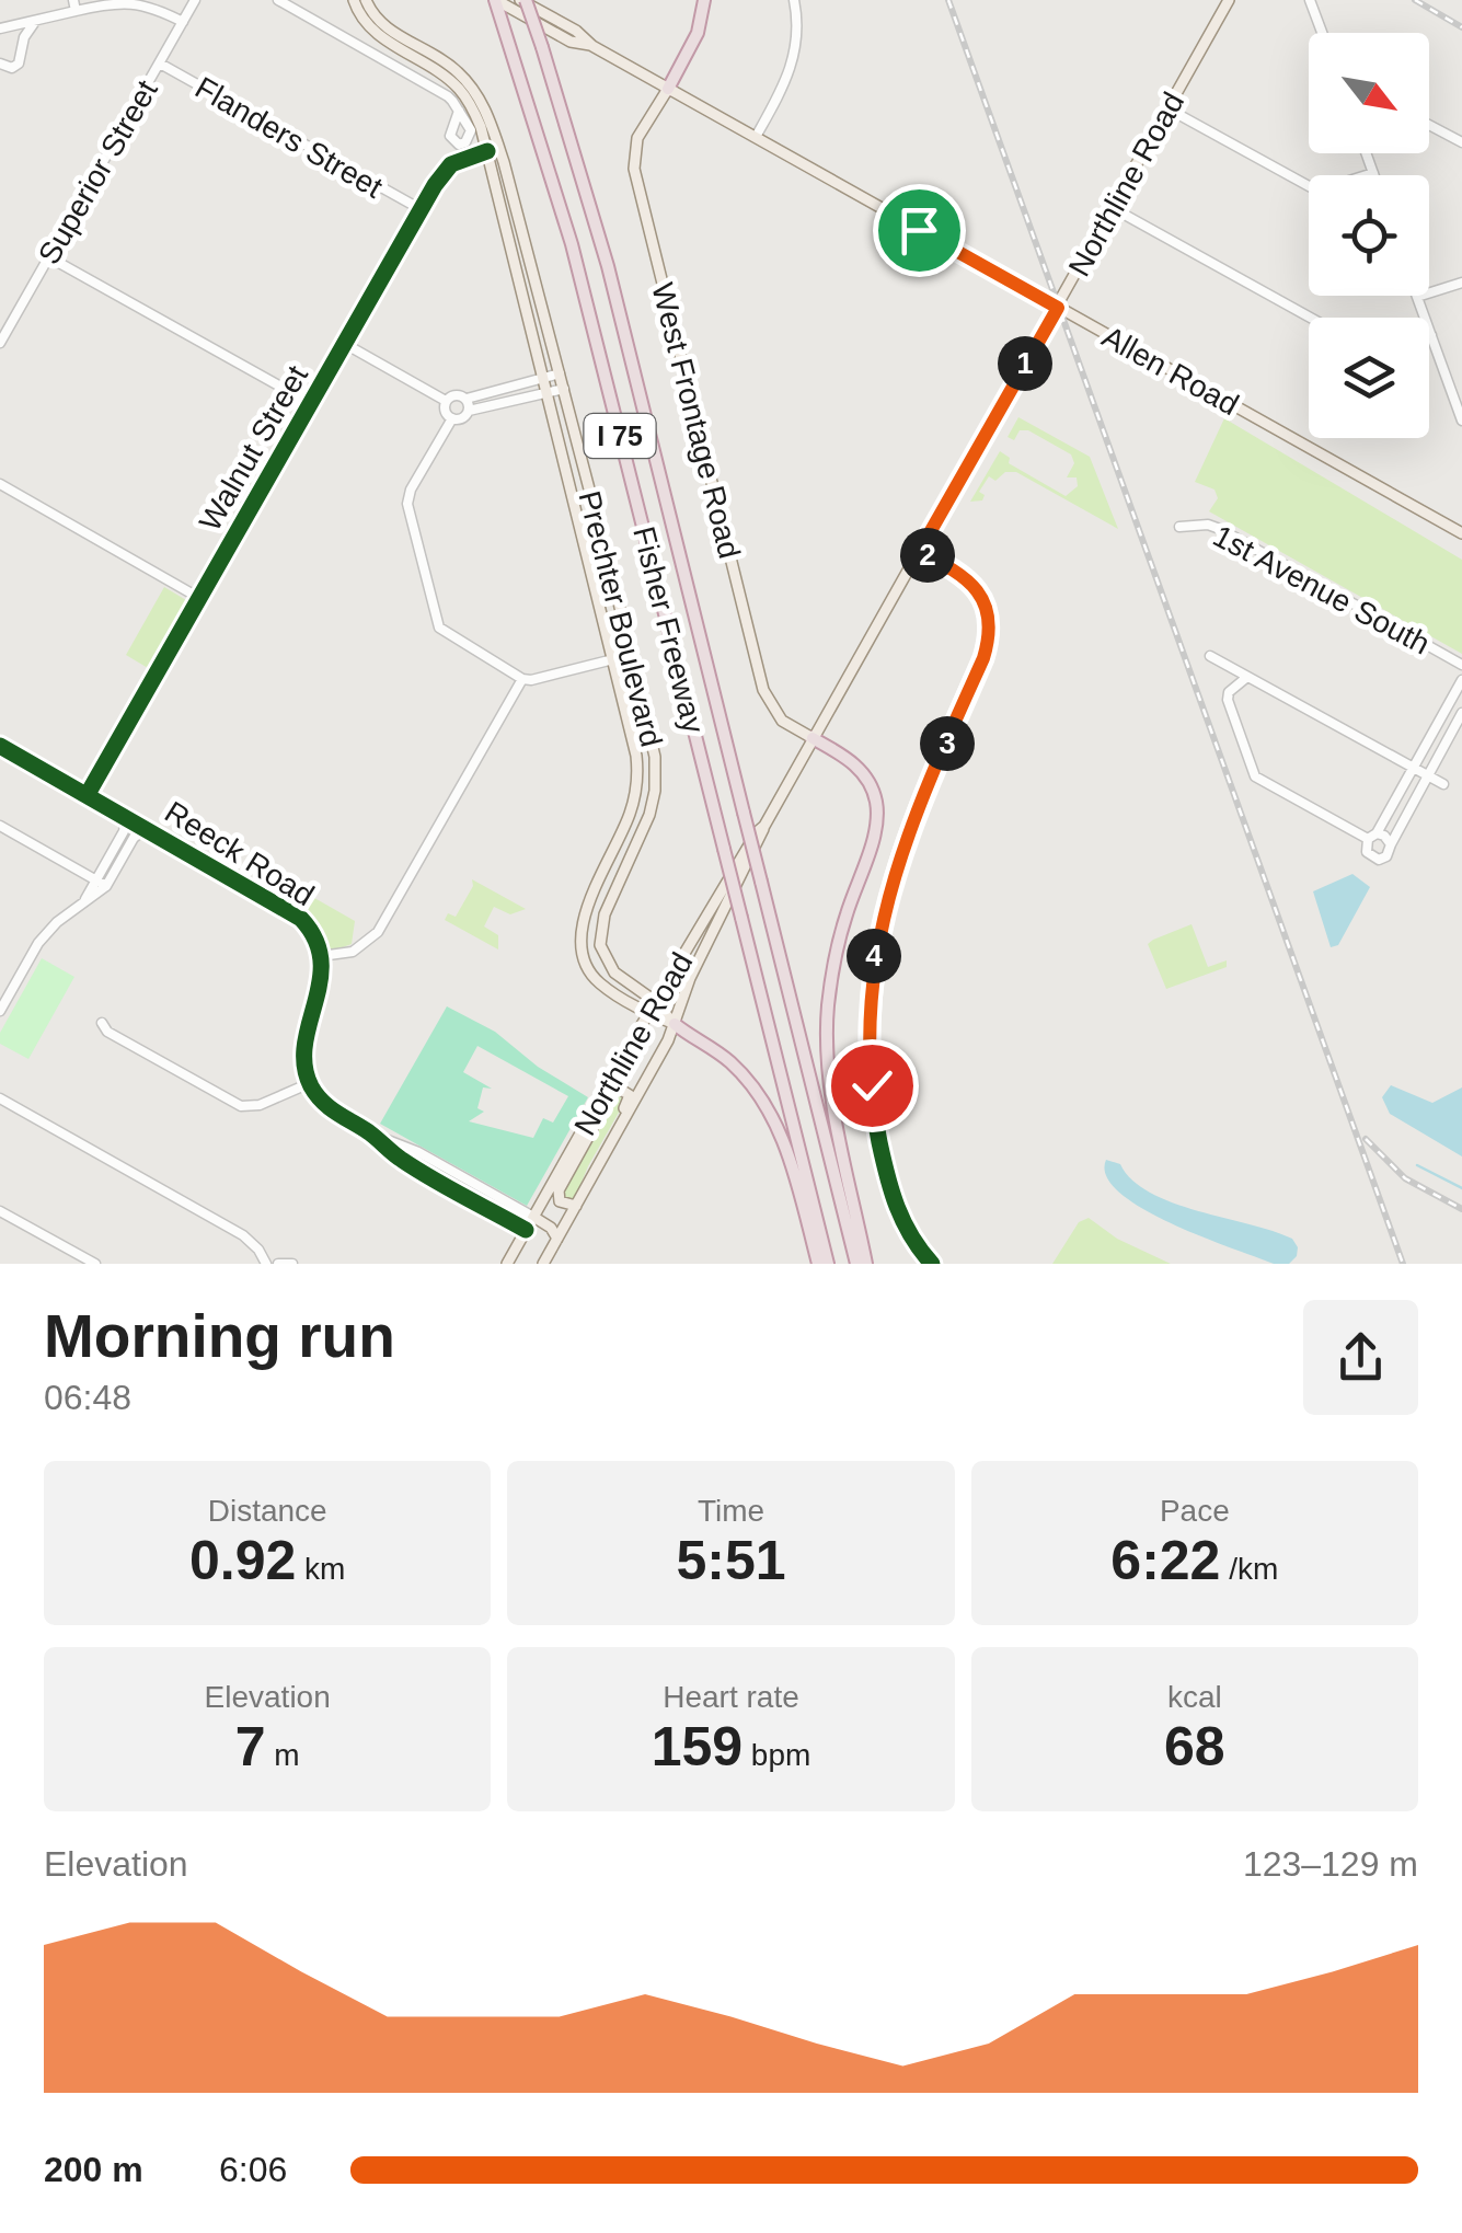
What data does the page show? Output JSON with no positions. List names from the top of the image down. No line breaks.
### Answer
{"streets":{"highway":["I 75","Fisher Freeway"],"main road":["Northline Road","Allen Road","West Frontage Road","Prechter Boulevard"],"street":["Flanders Street","Superior Street","Walnut Street","1st Avenue South","Reeck Road"]},"crossings":[["Flanders Street","Superior Street"],["Flanders Street","Walnut Street"],["Northline Road","Allen Road"],["Northline Road","West Frontage Road"],["Northline Road","Prechter Boulevard"],["Allen Road","West Frontage Road"],["Allen Road","Fisher Freeway"],["Walnut Street","Prechter Boulevard"],["Walnut Street","Reeck Road"]],"north":"bottom right","page":{"pins":["1","2","3","4"],"heading":["Morning run","06:48"],"stats":[["Distance","0.92 km"],["Time","5:51"],["Pace","6:22 /km"],["Elevation","7 m"],["Heart rate","159 bpm"],["kcal","68"]],"chart":["Elevation","123–129 m"],"list":[{"name":"200 m","note":"6:06"}]}}
